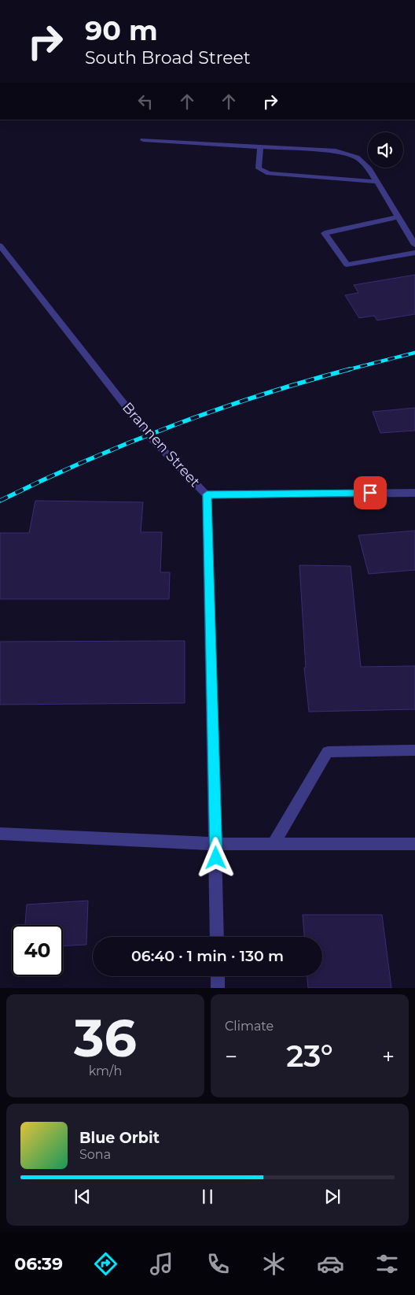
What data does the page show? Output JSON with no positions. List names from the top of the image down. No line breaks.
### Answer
{"streets":{"street":["Brannen Street"]},"page":{"turn":["90 m","South Broad Street"],"limit":"40","trip":"06:40 · 1 min · 130 m","tile":[["36","km/h"],"Climate"],"heat":["−","23°","+"],"song":["Blue Orbit","Sona"],"tabs":"06:39"}}
